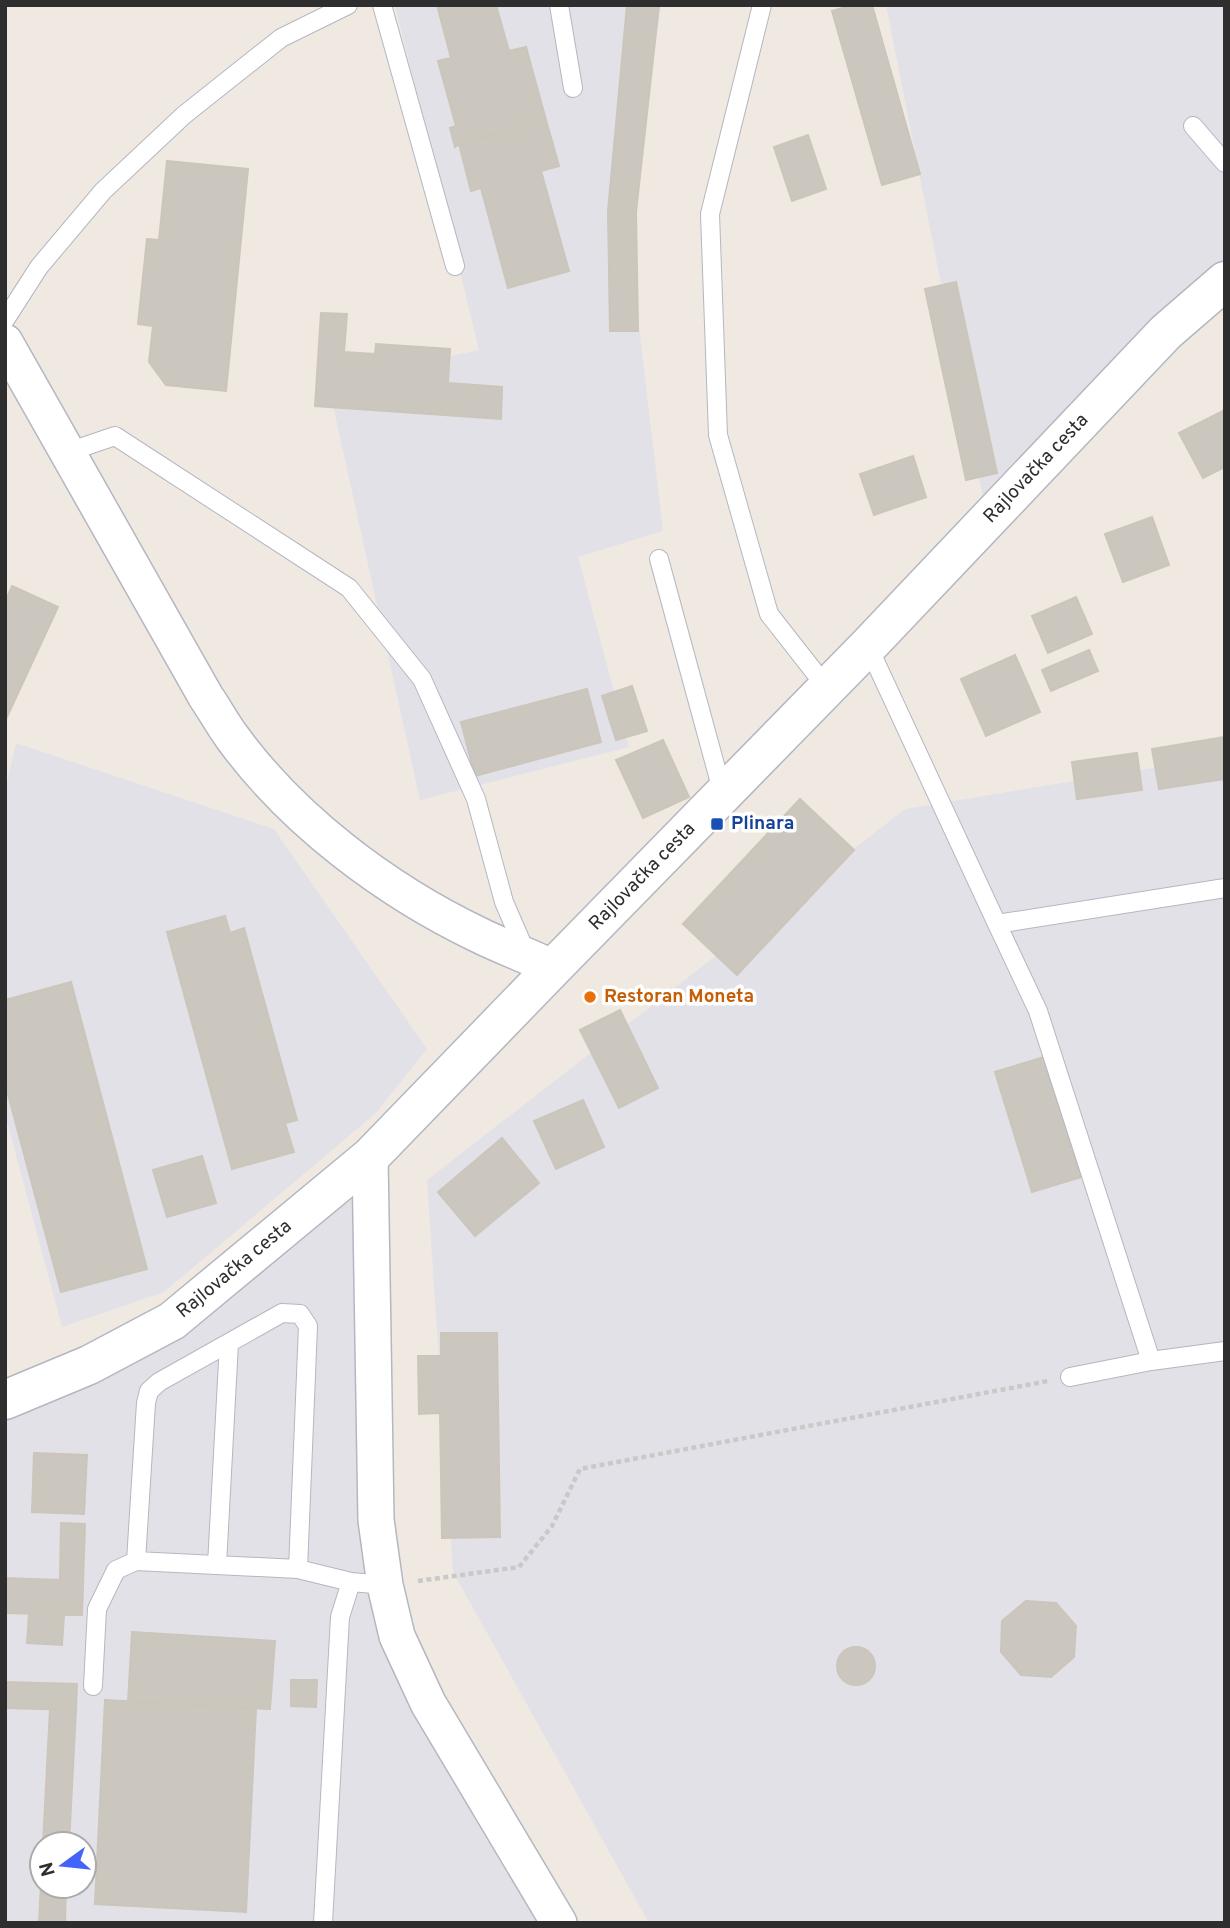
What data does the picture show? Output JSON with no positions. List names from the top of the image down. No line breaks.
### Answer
{"streets":{"street":["Rajlovačka cesta"]},"places":{"transit":["Plinara"],"other":["Restoran Moneta"]},"north":"left"}
